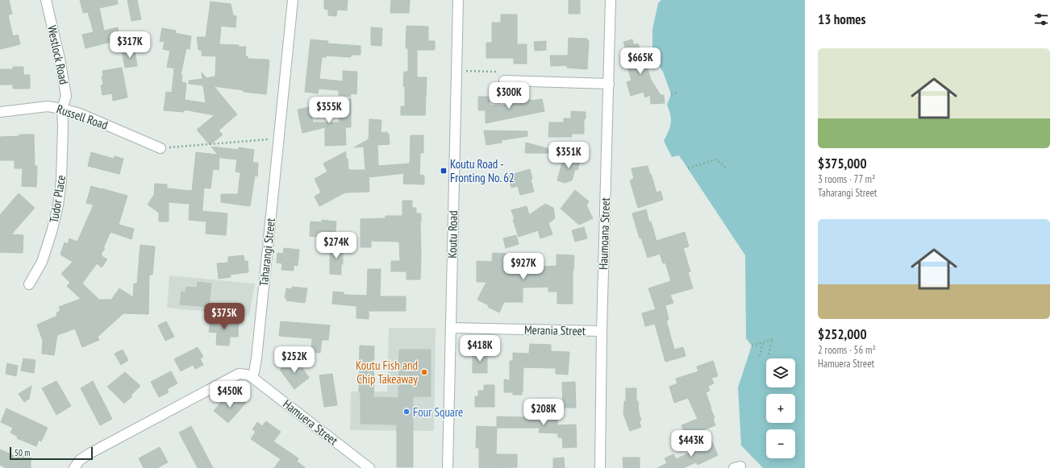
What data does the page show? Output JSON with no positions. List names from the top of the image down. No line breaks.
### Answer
{"streets":{"street":["Westlock Road","Russell Road","Tudor Place","Haumoana Street","Koutu Road","Taharangi Street","Merania Street","Hamuera Street"]},"crossings":[["Westlock Road","Russell Road"],["Westlock Road","Tudor Place"],["Russell Road","Tudor Place"],["Haumoana Street","Merania Street"],["Koutu Road","Merania Street"],["Taharangi Street","Hamuera Street"]],"places":{"transit":["Koutu Road - Fronting No. 62"],"other":["Koutu Fish and Chip Takeaway","Four Square"]},"scale_bar":"50 m","page":{"heading":"13 homes","price":["$317K","$665K","$300K","$355K","$351K","$274K","$927K","$375K","$418K","$252K","$450K","$208K","$443K"],"list":[{"name":"$375,000","note":"3 rooms · 77 m² · Taharangi Street"},{"name":"$252,000","note":"2 rooms · 56 m² · Hamuera Street"}],"map_buttons":["+","−"],"scale":"50 m"}}
